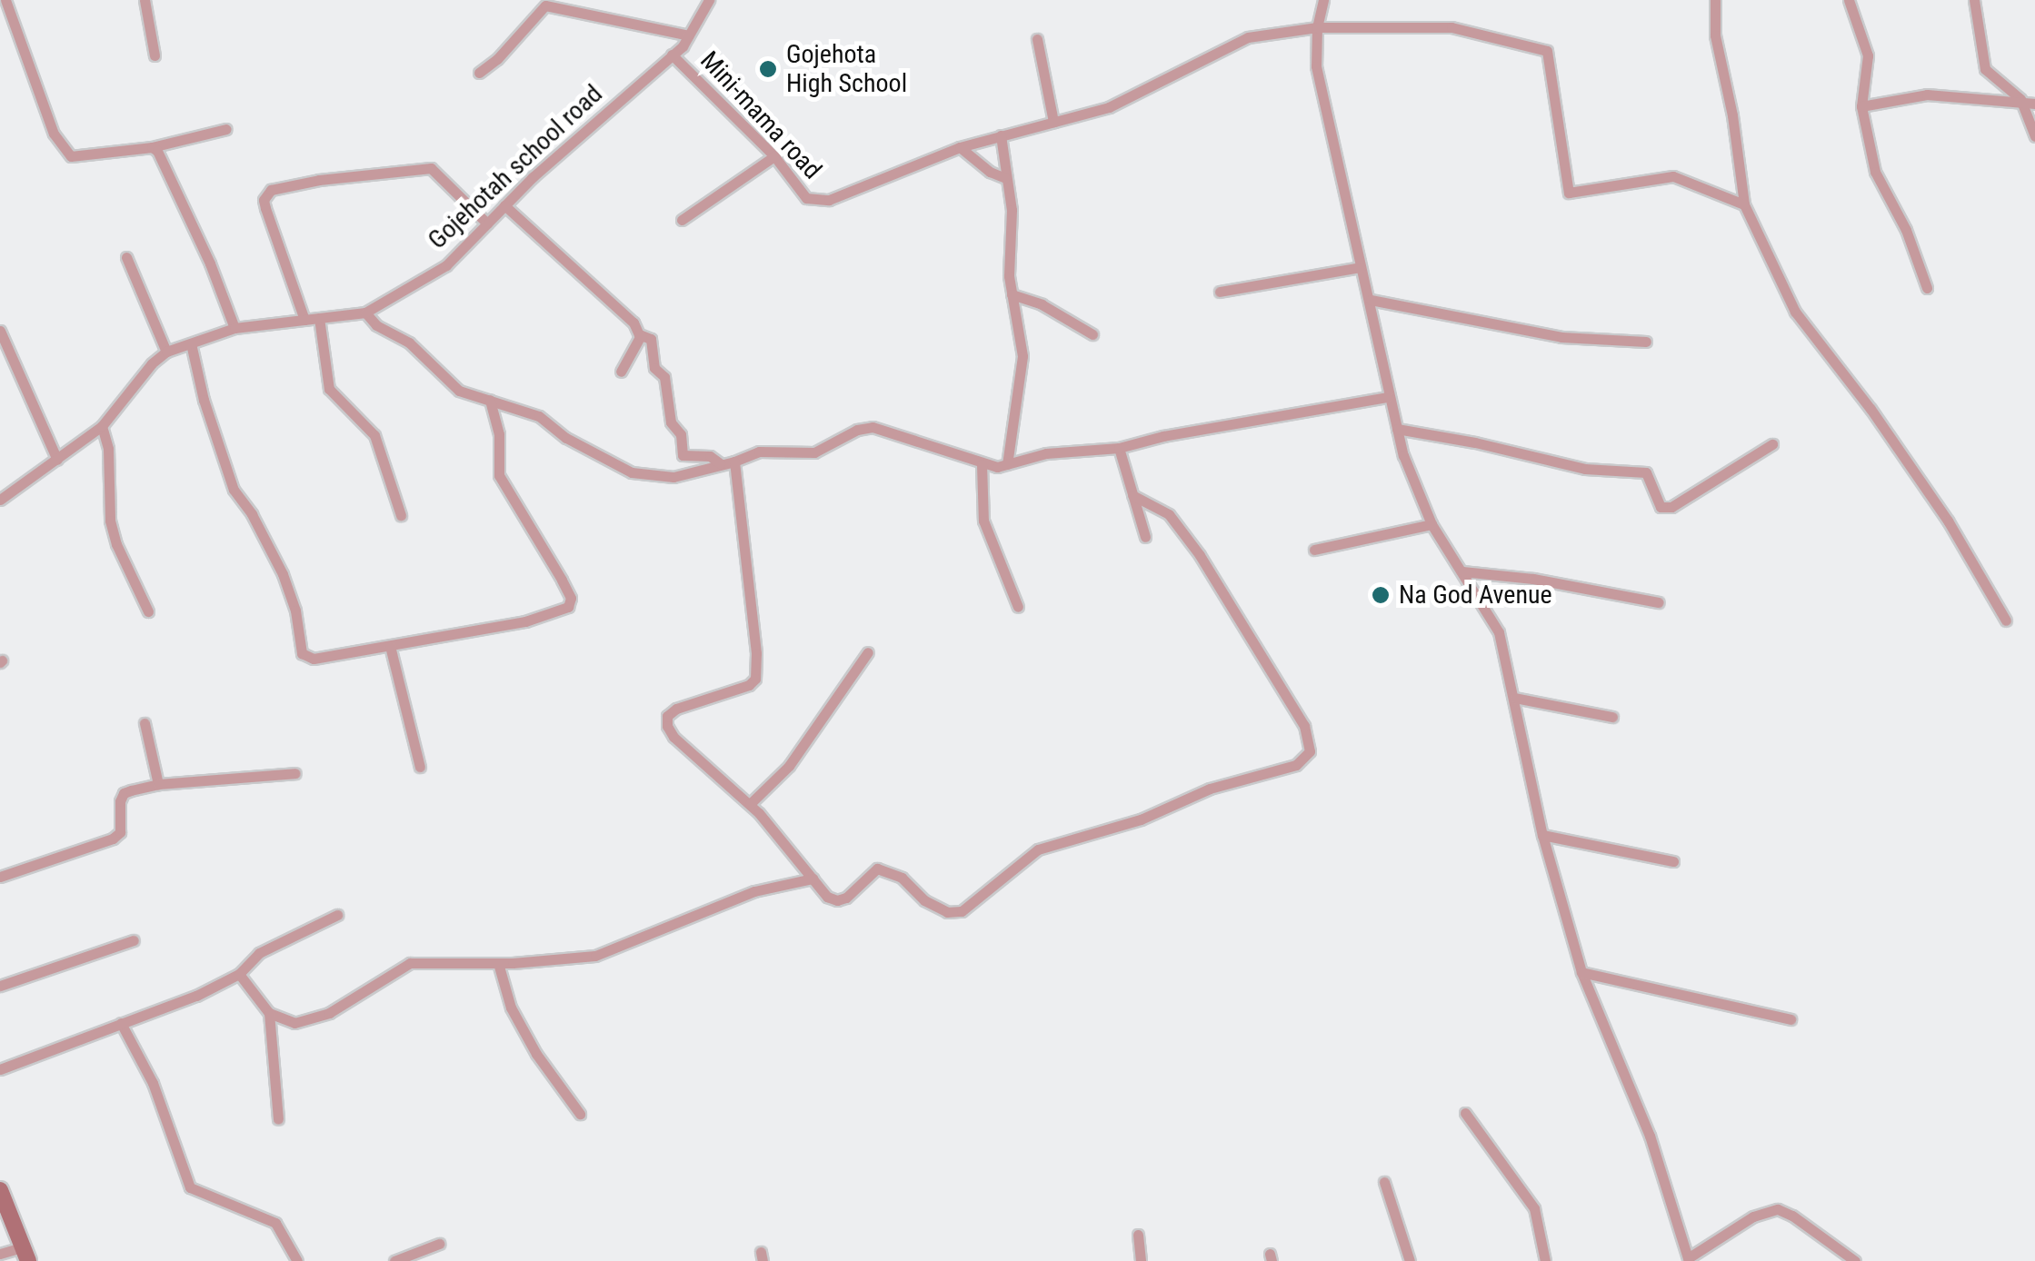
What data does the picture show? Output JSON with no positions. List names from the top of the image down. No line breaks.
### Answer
{"streets":{"street":["Mini-mama road","Gojehotah school road"]},"crossings":[["Mini-mama road","Gojehotah school road"]],"places":["Gojehota High School","Na God Avenue"]}
